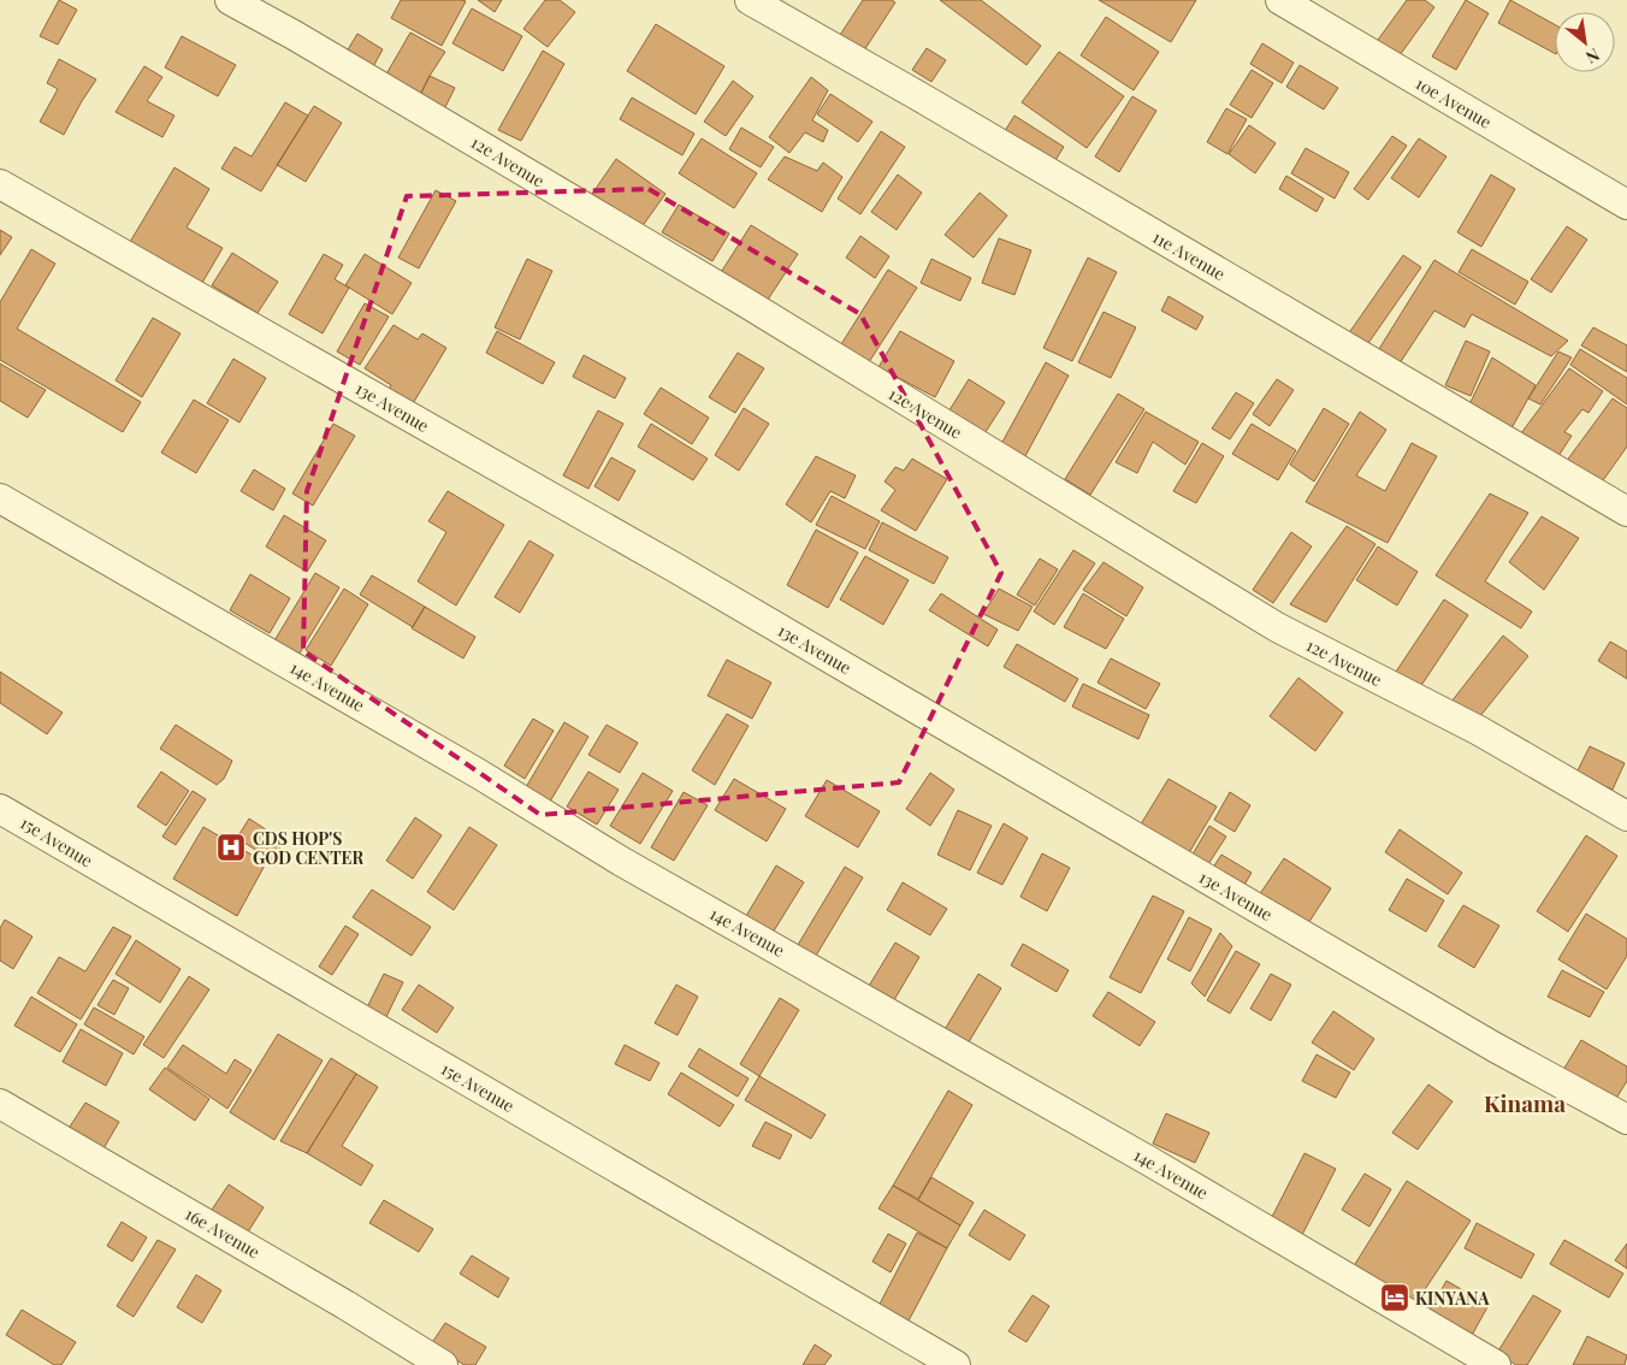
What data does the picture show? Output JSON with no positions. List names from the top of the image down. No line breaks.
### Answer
{"streets":{"street":["10e Avenue","12e Avenue","11e Avenue","13e Avenue","14e Avenue","15e Avenue","16e Avenue"]},"districts":["Kinama"],"places":{"hospital":["CDS HOP'S GOD CENTER"],"hotel":["KINYANA"]},"north":"bottom right"}
